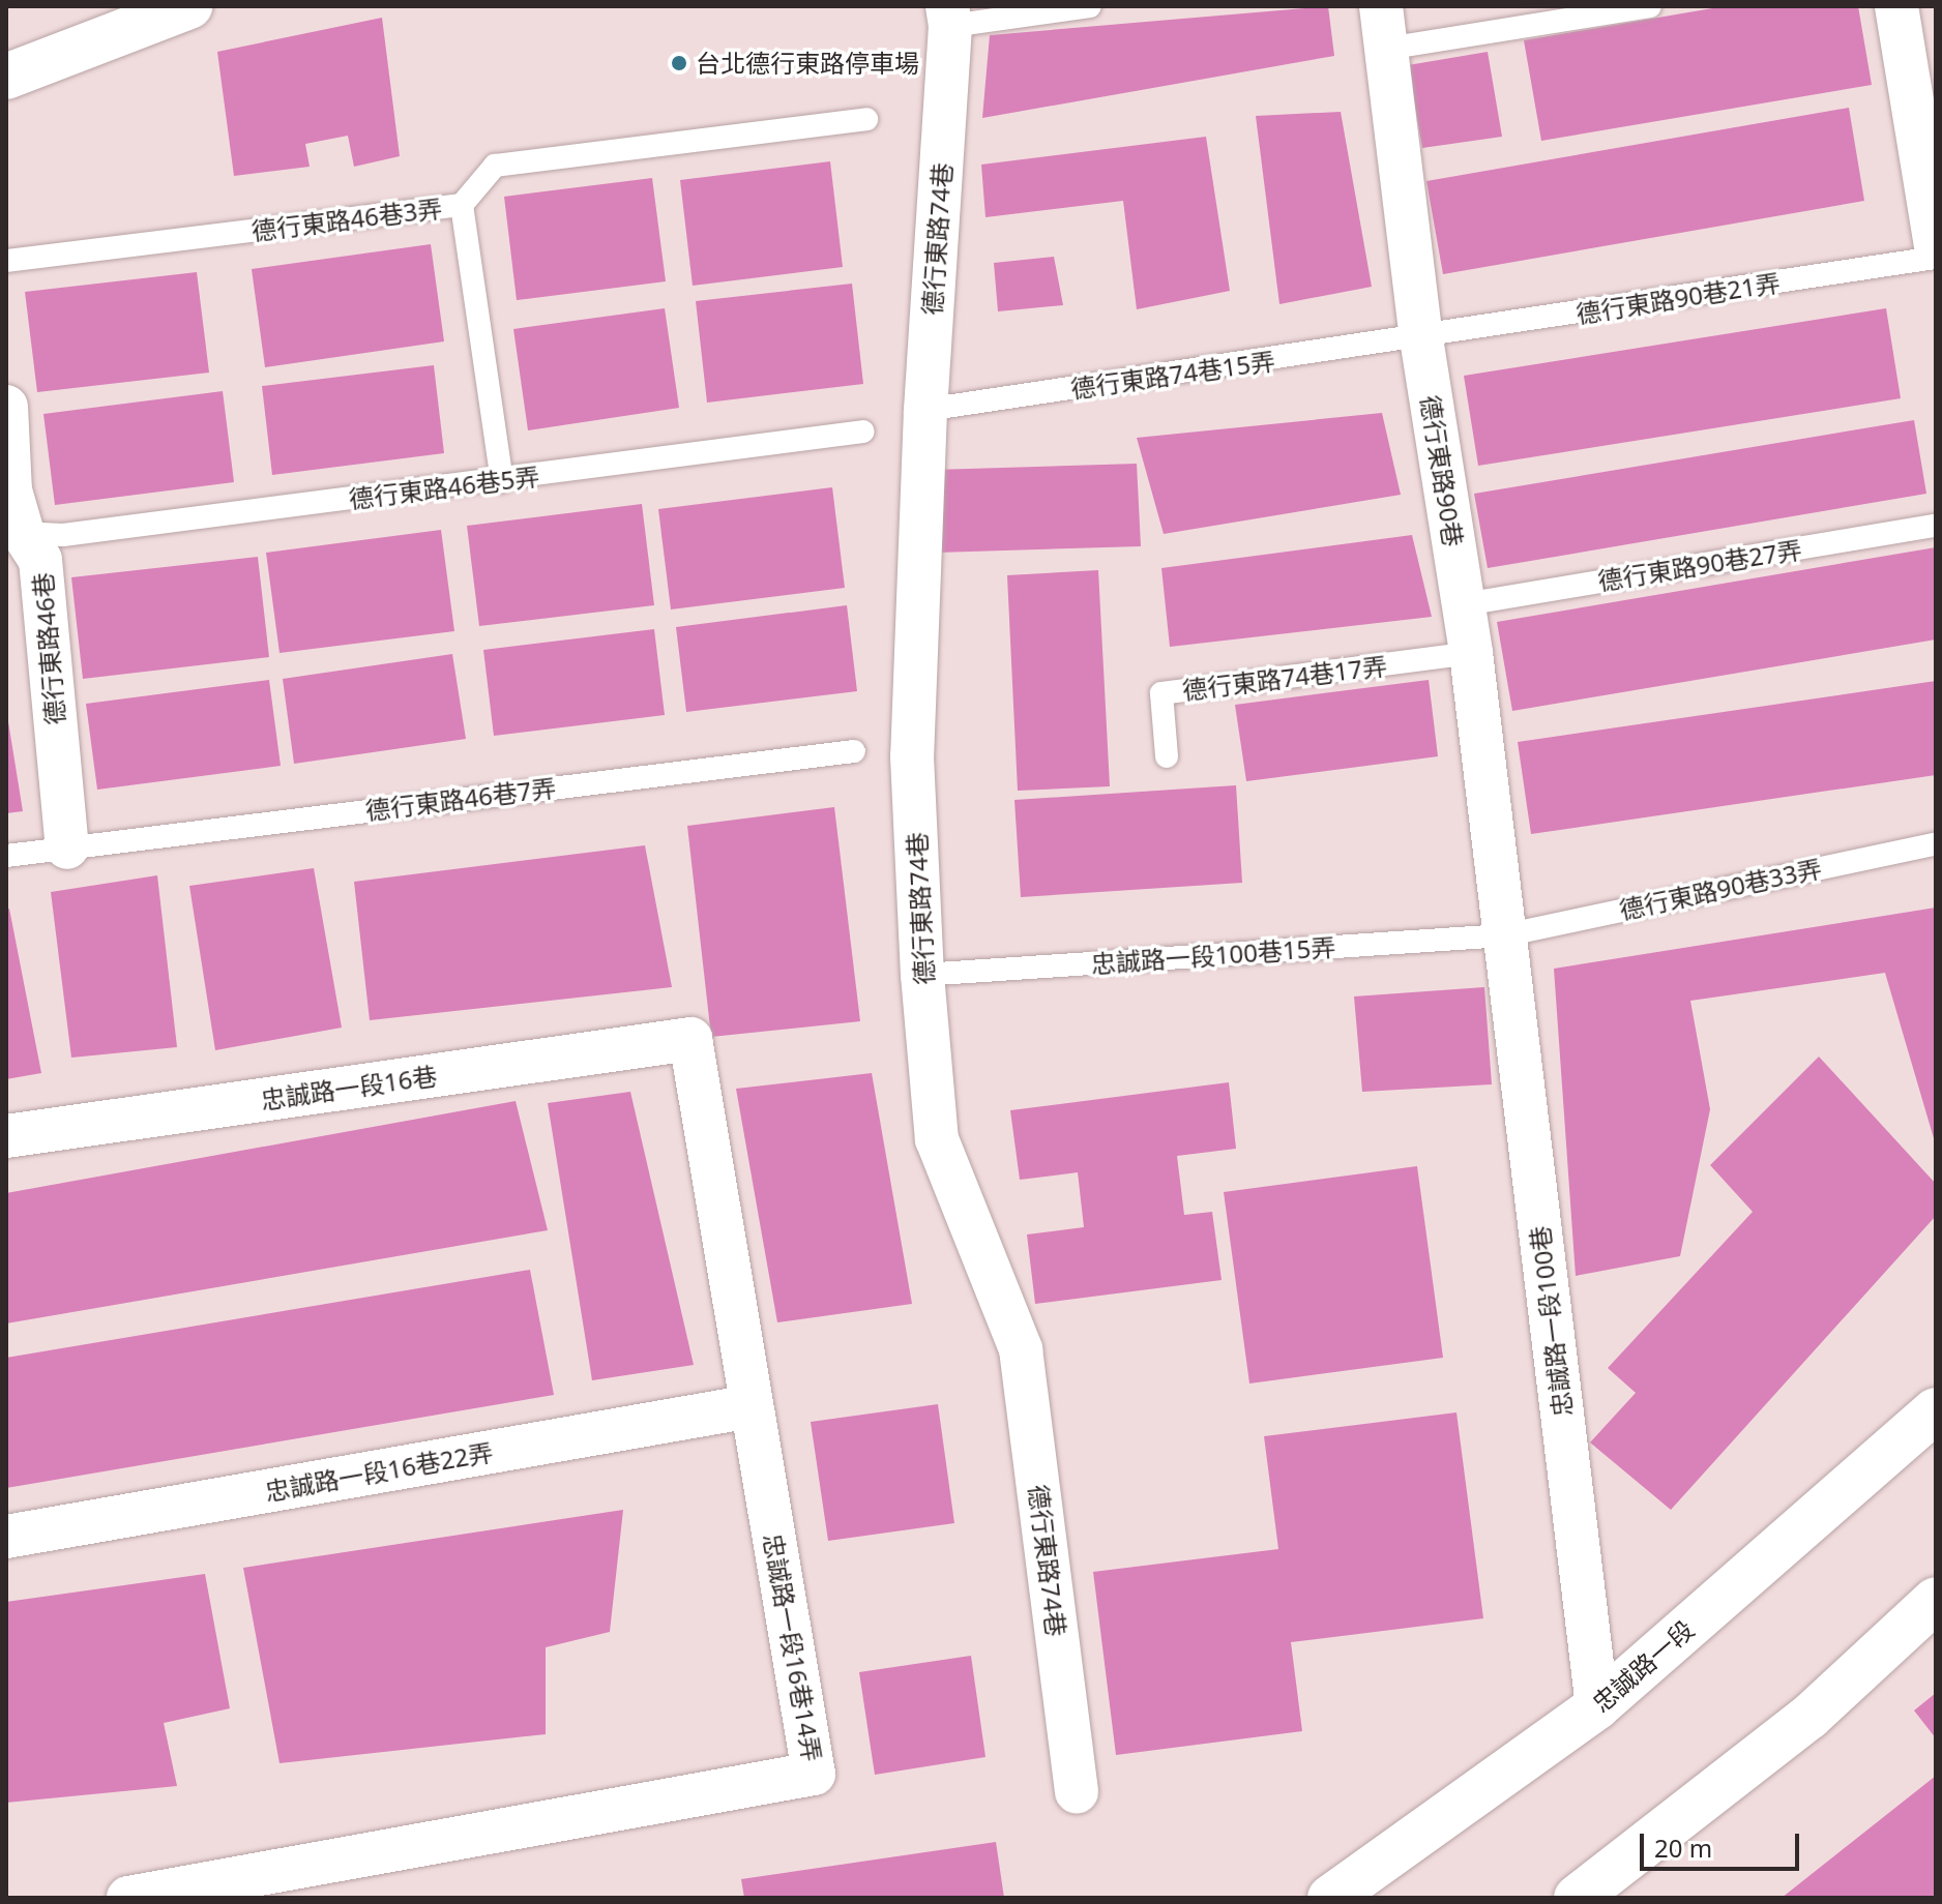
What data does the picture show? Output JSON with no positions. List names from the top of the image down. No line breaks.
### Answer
{"streets":{"street":["德行東路74巷","德行東路90巷","德行東路46巷","忠誠路一段16巷","忠誠路一段100巷","忠誠路一段16巷22弄","忠誠路一段16巷14弄","忠誠路一段"],"lane":["德行東路46巷3弄","德行東路90巷21弄","德行東路74巷15弄","德行東路46巷5弄","德行東路90巷27弄","德行東路74巷17弄","德行東路46巷7弄","德行東路90巷33弄","忠誠路一段100巷15弄"]},"crossings":[["德行東路74巷","德行東路74巷15弄"],["德行東路74巷","忠誠路一段100巷15弄"],["德行東路90巷21弄","德行東路74巷15弄"],["德行東路90巷21弄","德行東路90巷"],["德行東路74巷15弄","德行東路90巷"],["德行東路90巷","德行東路90巷27弄"],["德行東路90巷","德行東路74巷17弄"],["德行東路90巷","德行東路90巷33弄"],["德行東路90巷","忠誠路一段100巷15弄"],["德行東路90巷","忠誠路一段100巷"],["德行東路46巷5弄","德行東路46巷"],["德行東路46巷","德行東路46巷7弄"],["德行東路90巷33弄","忠誠路一段100巷15弄"],["德行東路90巷33弄","忠誠路一段100巷"],["忠誠路一段100巷15弄","忠誠路一段100巷"],["忠誠路一段16巷","忠誠路一段16巷14弄"],["忠誠路一段100巷","忠誠路一段"],["忠誠路一段16巷22弄","忠誠路一段16巷14弄"]],"places":["台北德行東路停車場"],"scale_bar":"20 m"}
